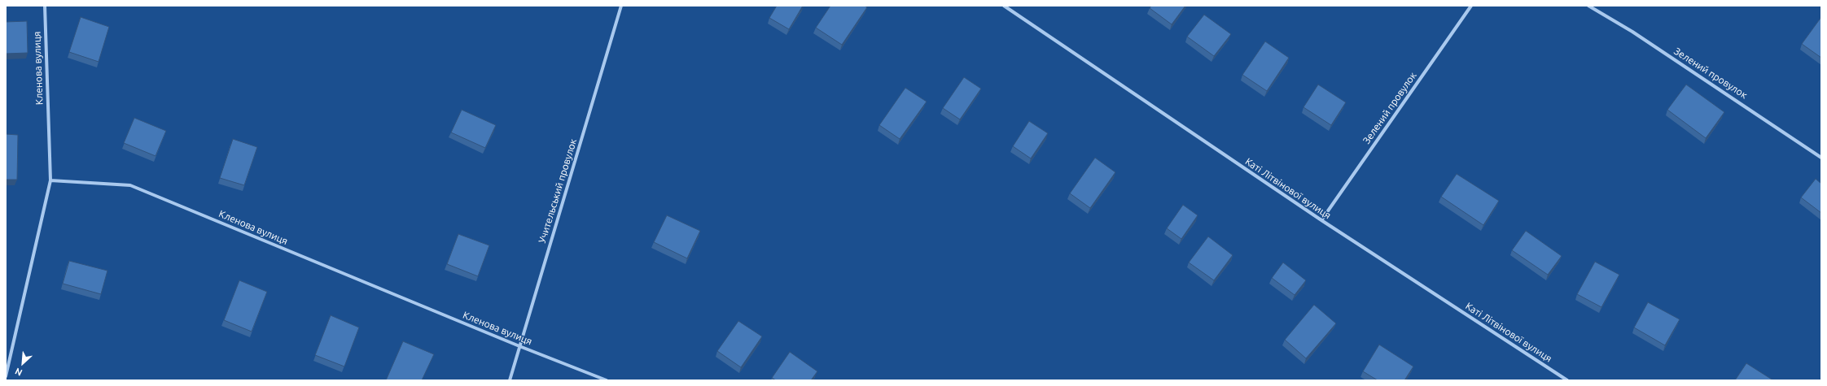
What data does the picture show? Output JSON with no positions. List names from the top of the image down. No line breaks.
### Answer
{"streets":{"street":["Кленова вулиця","Зелений провулок","Каті Літвінової вулиця","Учительський провулок"]},"crossings":[["Кленова вулиця","Учительський провулок"],["Зелений провулок","Каті Літвінової вулиця"]],"north":"bottom left"}
